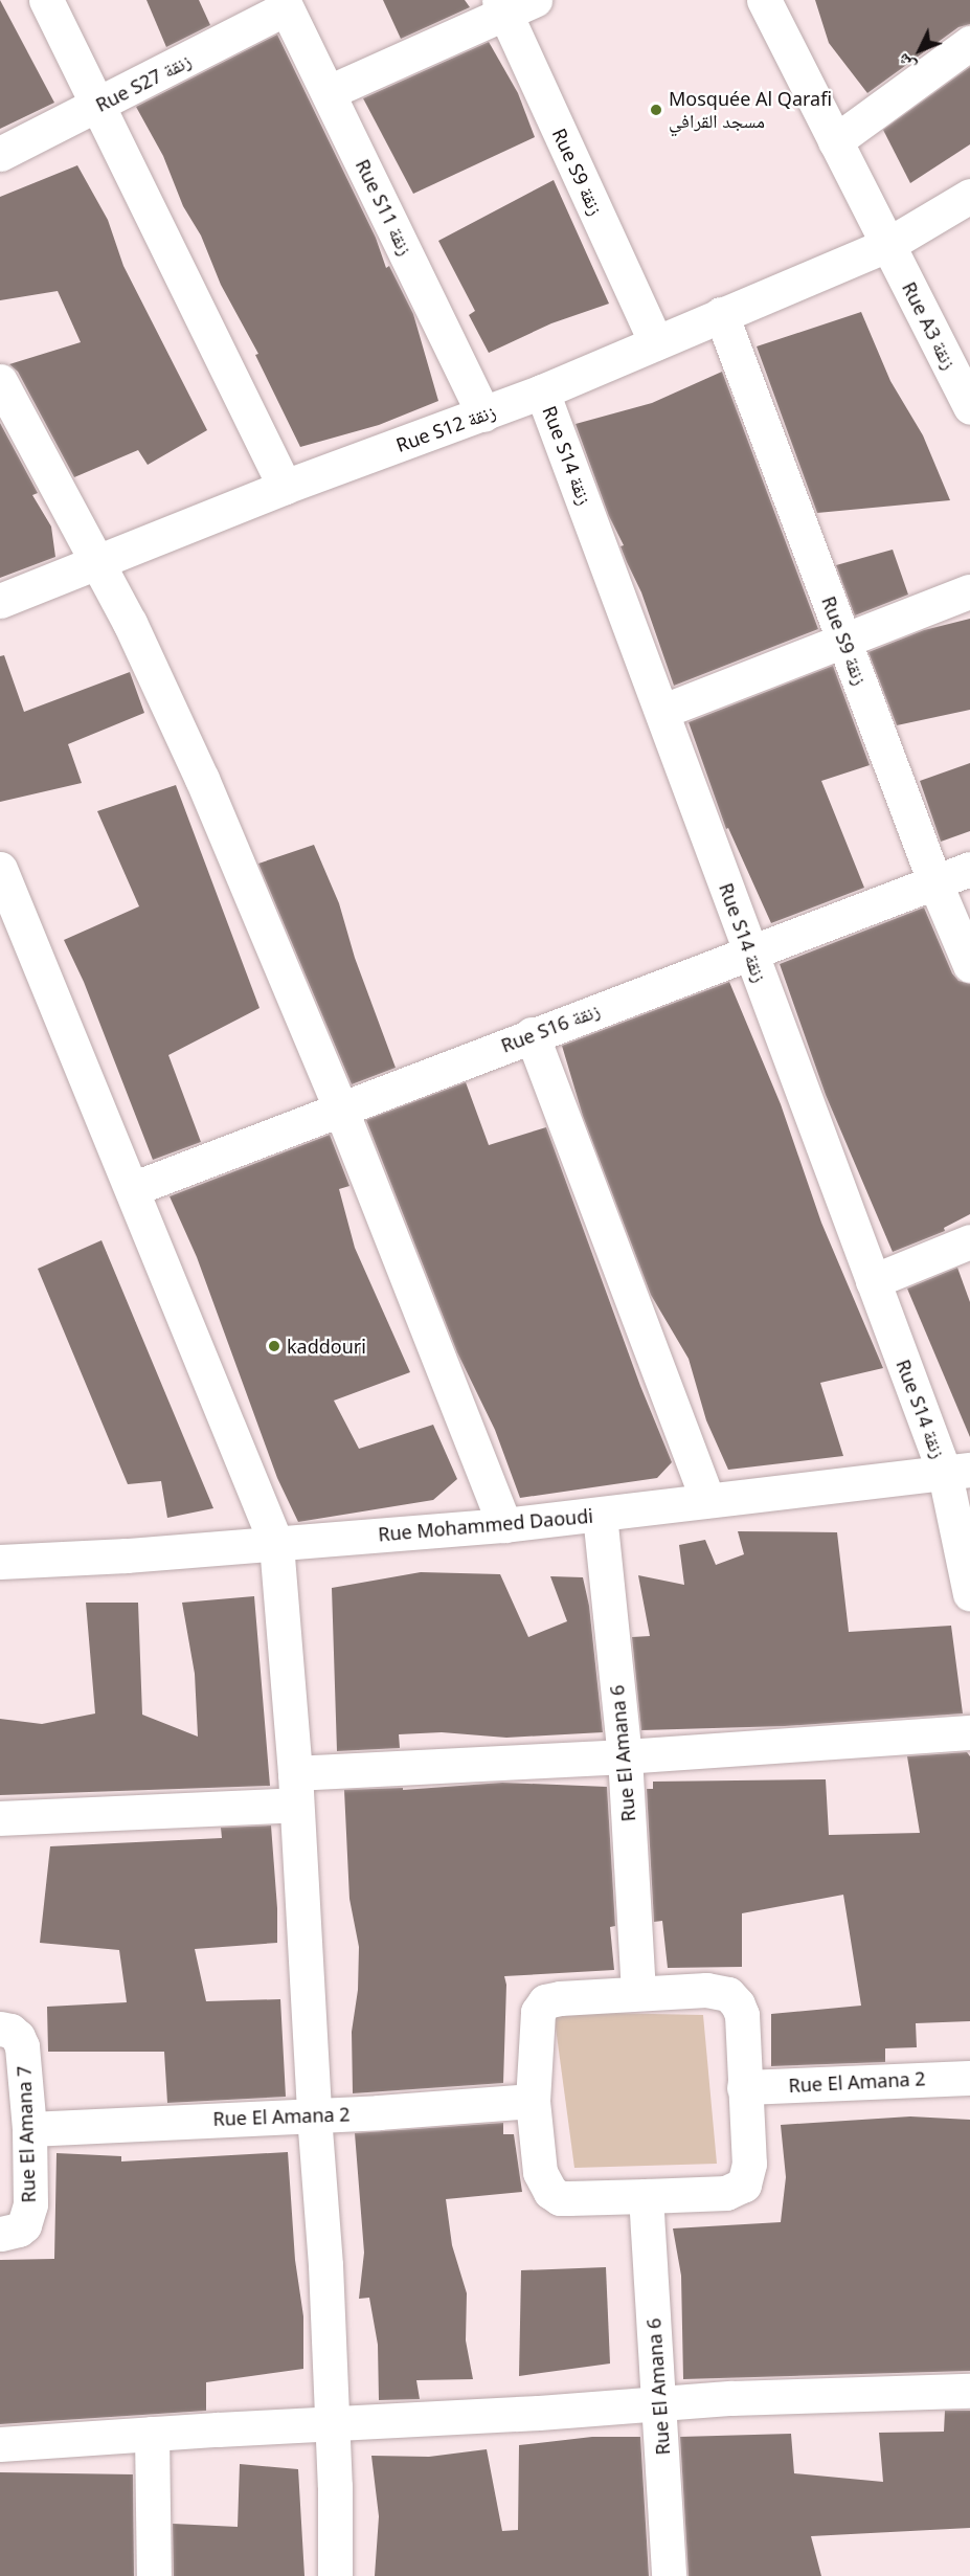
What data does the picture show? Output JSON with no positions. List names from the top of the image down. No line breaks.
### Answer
{"streets":{"street":["Rue S27 زنقة","Rue S9 زنقة","Rue S11 زنقة","Rue A3 زنقة","Rue S12 زنقة","Rue S14 زنقة","Rue S16 زنقة","Rue Mohammed Daoudi","Rue El Amana 6","Rue El Amana 2","Rue El Amana 7"]},"crossings":[["Rue S27 زنقة","Rue S11 زنقة"],["Rue S9 زنقة","Rue S12 زنقة"],["Rue S9 زنقة","Rue S16 زنقة"],["Rue S11 زنقة","Rue S12 زنقة"],["Rue A3 زنقة","Rue S12 زنقة"],["Rue S12 زنقة","Rue S14 زنقة"],["Rue S14 زنقة","Rue S16 زنقة"],["Rue S14 زنقة","Rue Mohammed Daoudi"],["Rue Mohammed Daoudi","Rue El Amana 6"],["Rue El Amana 2","Rue El Amana 7"]],"places":["Mosquée Al Qarafi مسجد القرافي","kaddouri"],"north":"bottom left"}
